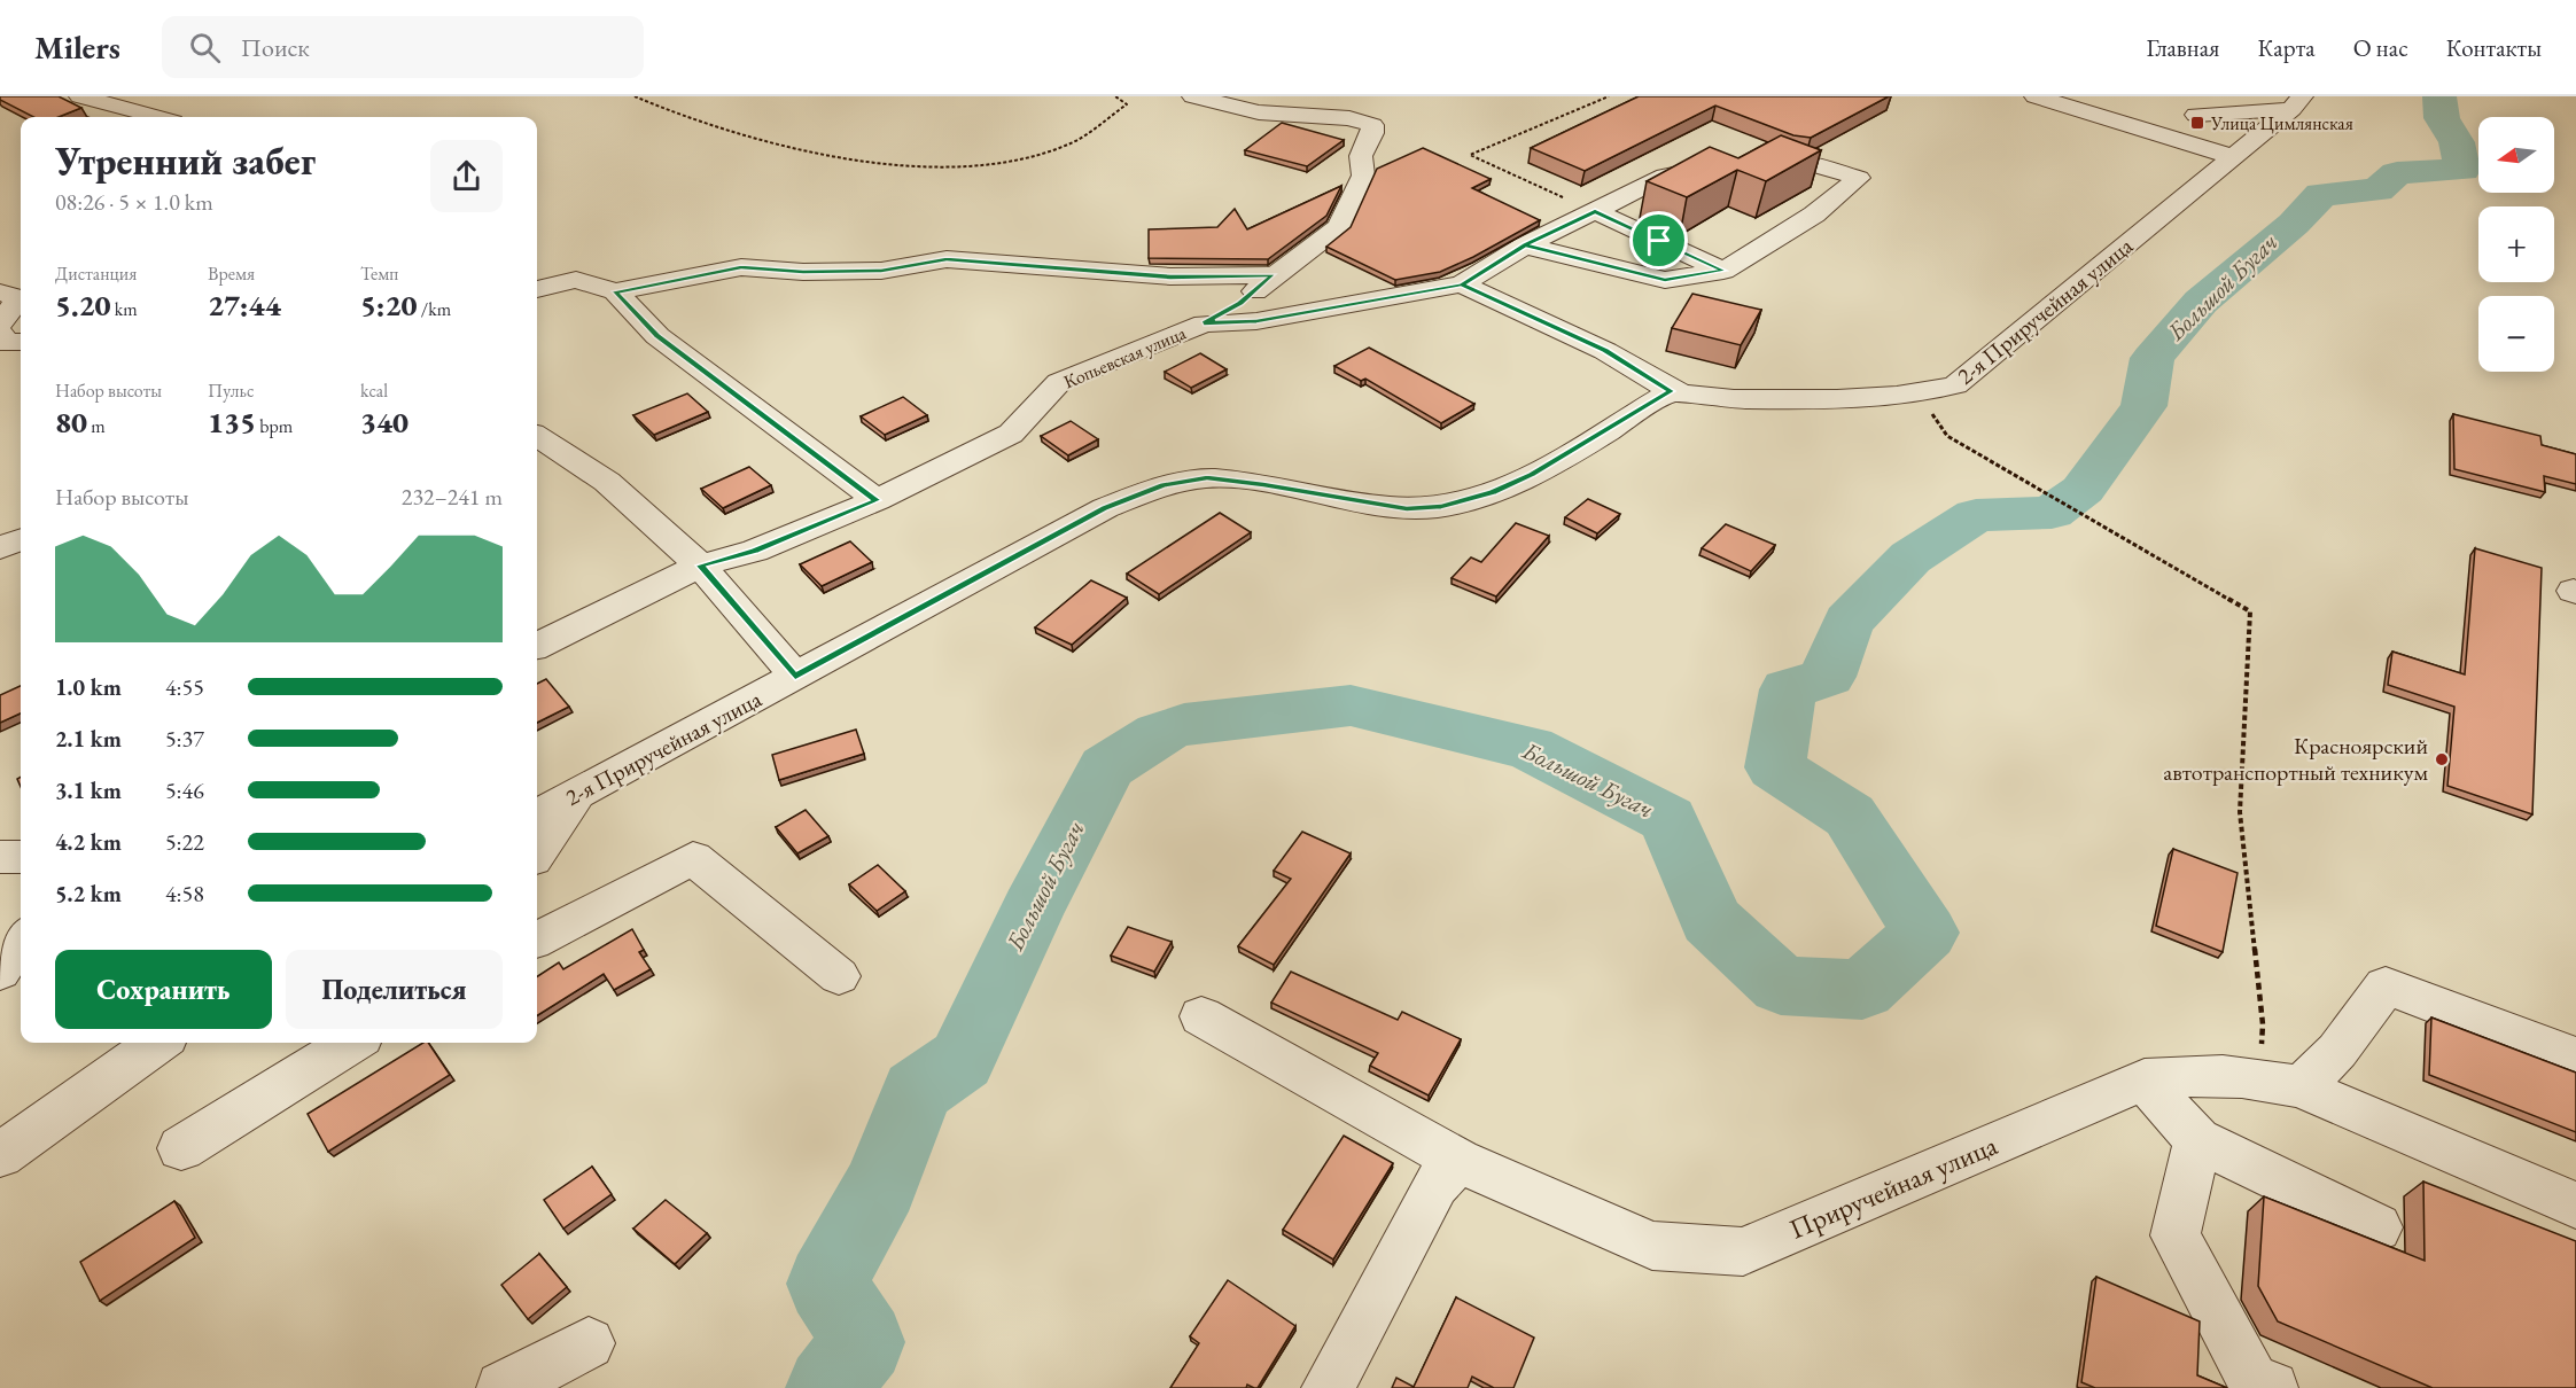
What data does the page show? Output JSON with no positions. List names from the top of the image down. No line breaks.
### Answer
{"streets":{"street":["2-я Приручейная улица","Копьевская улица","Приручейная улица"]},"water":["Большой Бугач"],"places":{"transit":["Улица Цимлянская"],"other":["Красноярский автотранспортный техникум"]},"north":"left","page":{"header":"Milers","search":"Поиск","nav":["Главная","Карта","О нас","Контакты"],"map_buttons":["+","−"],"heading":["Утренний забег","08:26 · 5 × 1.0 km"],"stats":[["Дистанция","5.20 km"],["Время","27:44"],["Темп","5:20 /km"],["Набор высоты","80 m"],["Пульс","135 bpm"],["kcal","340"]],"chart":["Набор высоты","232–241 m"],"list":[{"name":"1.0 km","note":"4:55"},{"name":"2.1 km","note":"5:37"},{"name":"3.1 km","note":"5:46"},{"name":"4.2 km","note":"5:22"},{"name":"5.2 km","note":"4:58"}],"buttons":["Сохранить","Поделиться"]}}
